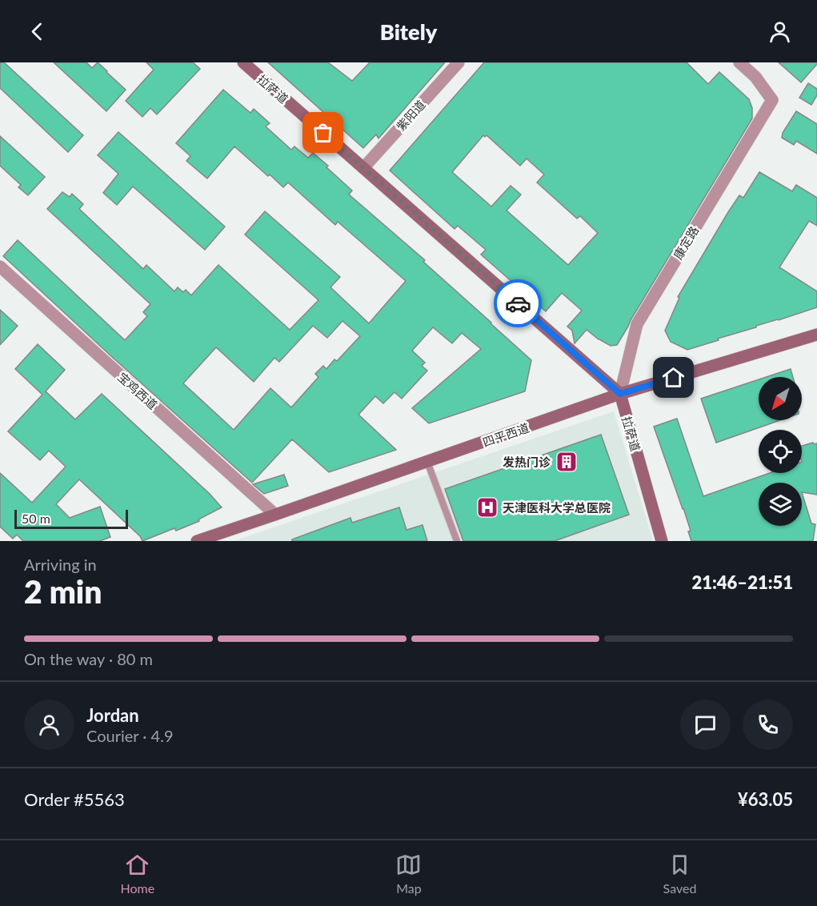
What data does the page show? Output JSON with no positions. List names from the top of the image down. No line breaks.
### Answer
{"streets":{"street":["拉萨道","紫阳道","康定路","宝鸡西道","四平西道"]},"crossings":[["拉萨道","紫阳道"],["拉萨道","康定路"],["拉萨道","四平西道"],["康定路","四平西道"],["宝鸡西道","四平西道"]],"places":{"building":["发热门诊"],"hospital":["天津医科大学总医院"]},"scale_bar":"50 m","north":"bottom left","page":{"header":"Bitely","scale":"50 m","heading":["2 min","Arriving in","21:46–21:51"],"panel":["Jordan","Courier · 4.9","Order #5563","¥63.05"],"bar":"On the way · 80 m","tabs":["Home","Map","Saved"]}}
